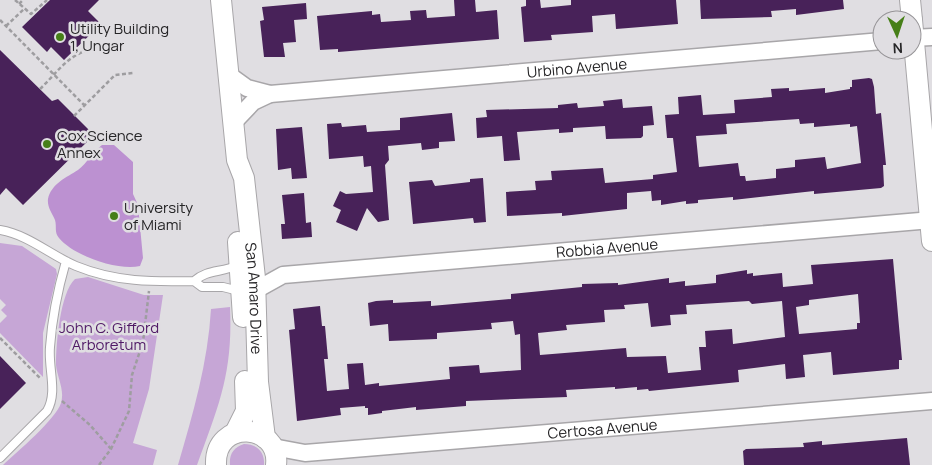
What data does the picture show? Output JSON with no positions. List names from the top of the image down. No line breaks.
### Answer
{"streets":{"street":["Urbino Avenue","Robbia Avenue","San Amaro Drive","Certosa Avenue"]},"crossings":[["Urbino Avenue","San Amaro Drive"],["Robbia Avenue","San Amaro Drive"],["San Amaro Drive","Certosa Avenue"]],"parks":["John C. Gifford Arboretum"],"places":["Utility Building 1, Ungar","Cox Science Annex","University of Miami"],"north":"bottom"}
